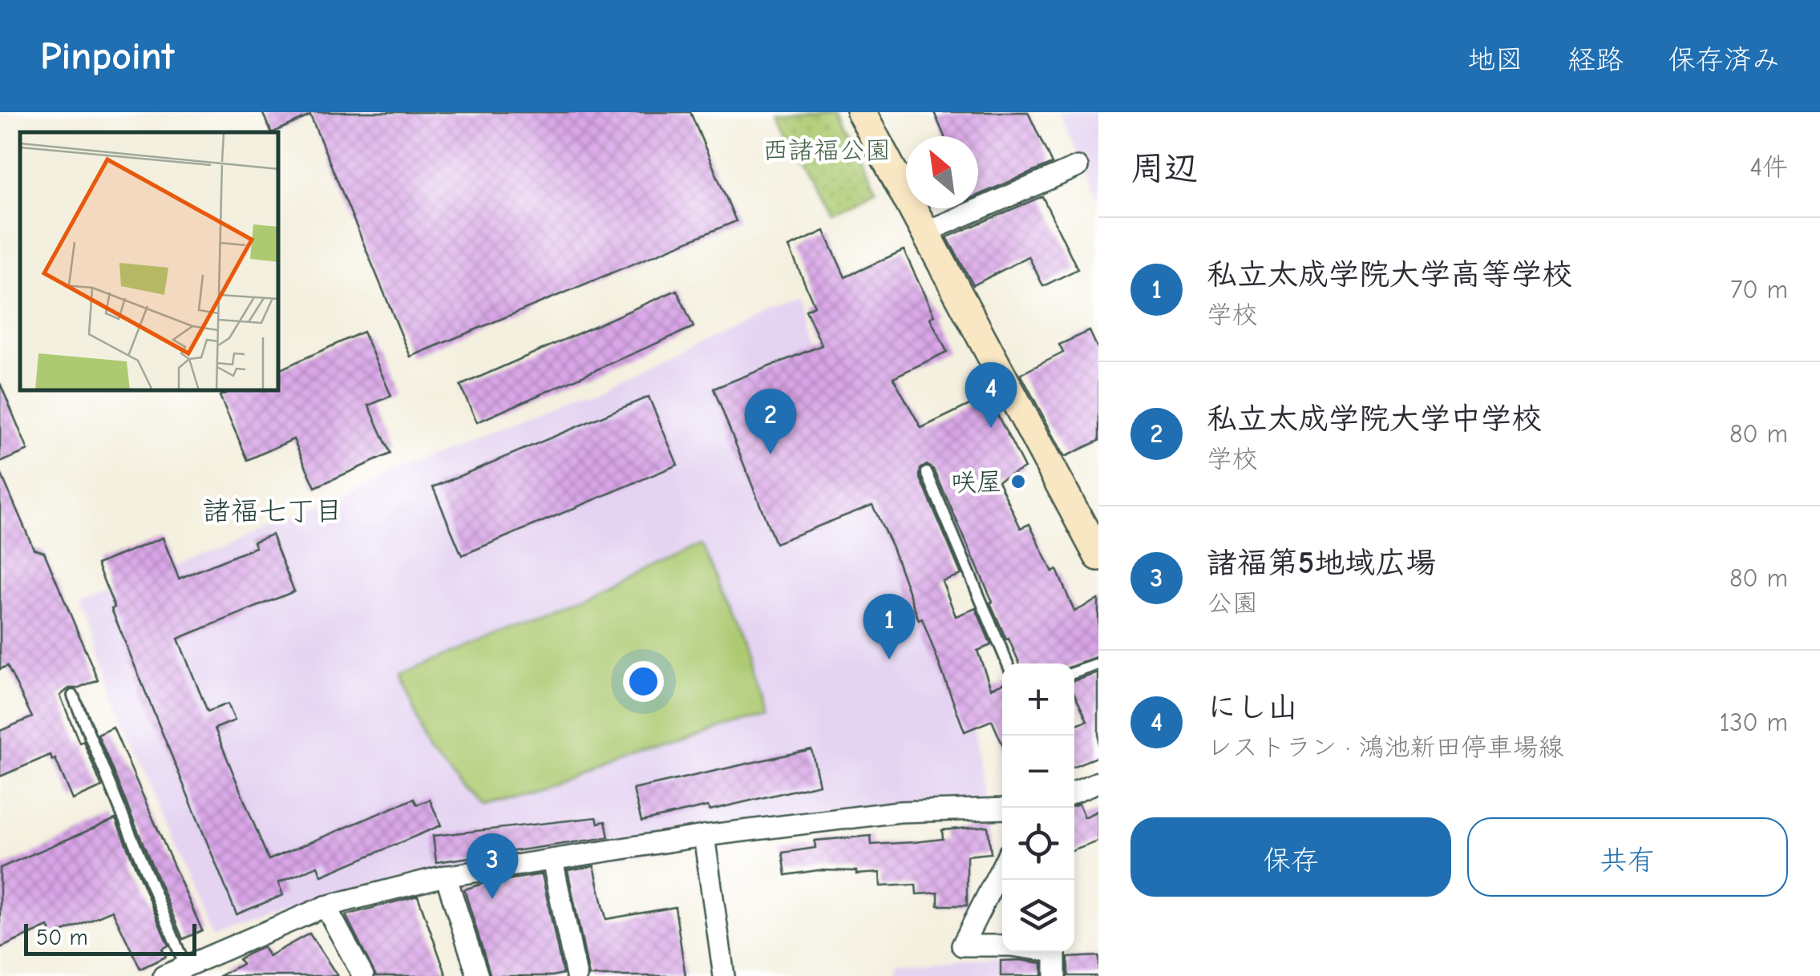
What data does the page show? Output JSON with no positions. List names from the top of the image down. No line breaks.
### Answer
{"districts":["諸福七丁目"],"parks":["西諸福公園"],"places":["咲屋"],"scale_bar":"50 m","north":"top left","page":{"header":"Pinpoint","nav":["地図","経路","保存済み"],"heading":["周辺","4件"],"list":[{"mark":"1","name":"私立太成学院大学高等学校","note":"学校","value":"70 m"},{"mark":"2","name":"私立太成学院大学中学校","note":"学校","value":"80 m"},{"mark":"3","name":"諸福第5地域広場","note":"公園","value":"80 m"},{"mark":"4","name":"にし山","note":"レストラン · 鴻池新田停車場線","value":"130 m"}],"pins":["4","2","1","3"],"map_buttons":["+","−"],"buttons":["保存","共有"],"scale":"50 m"}}
